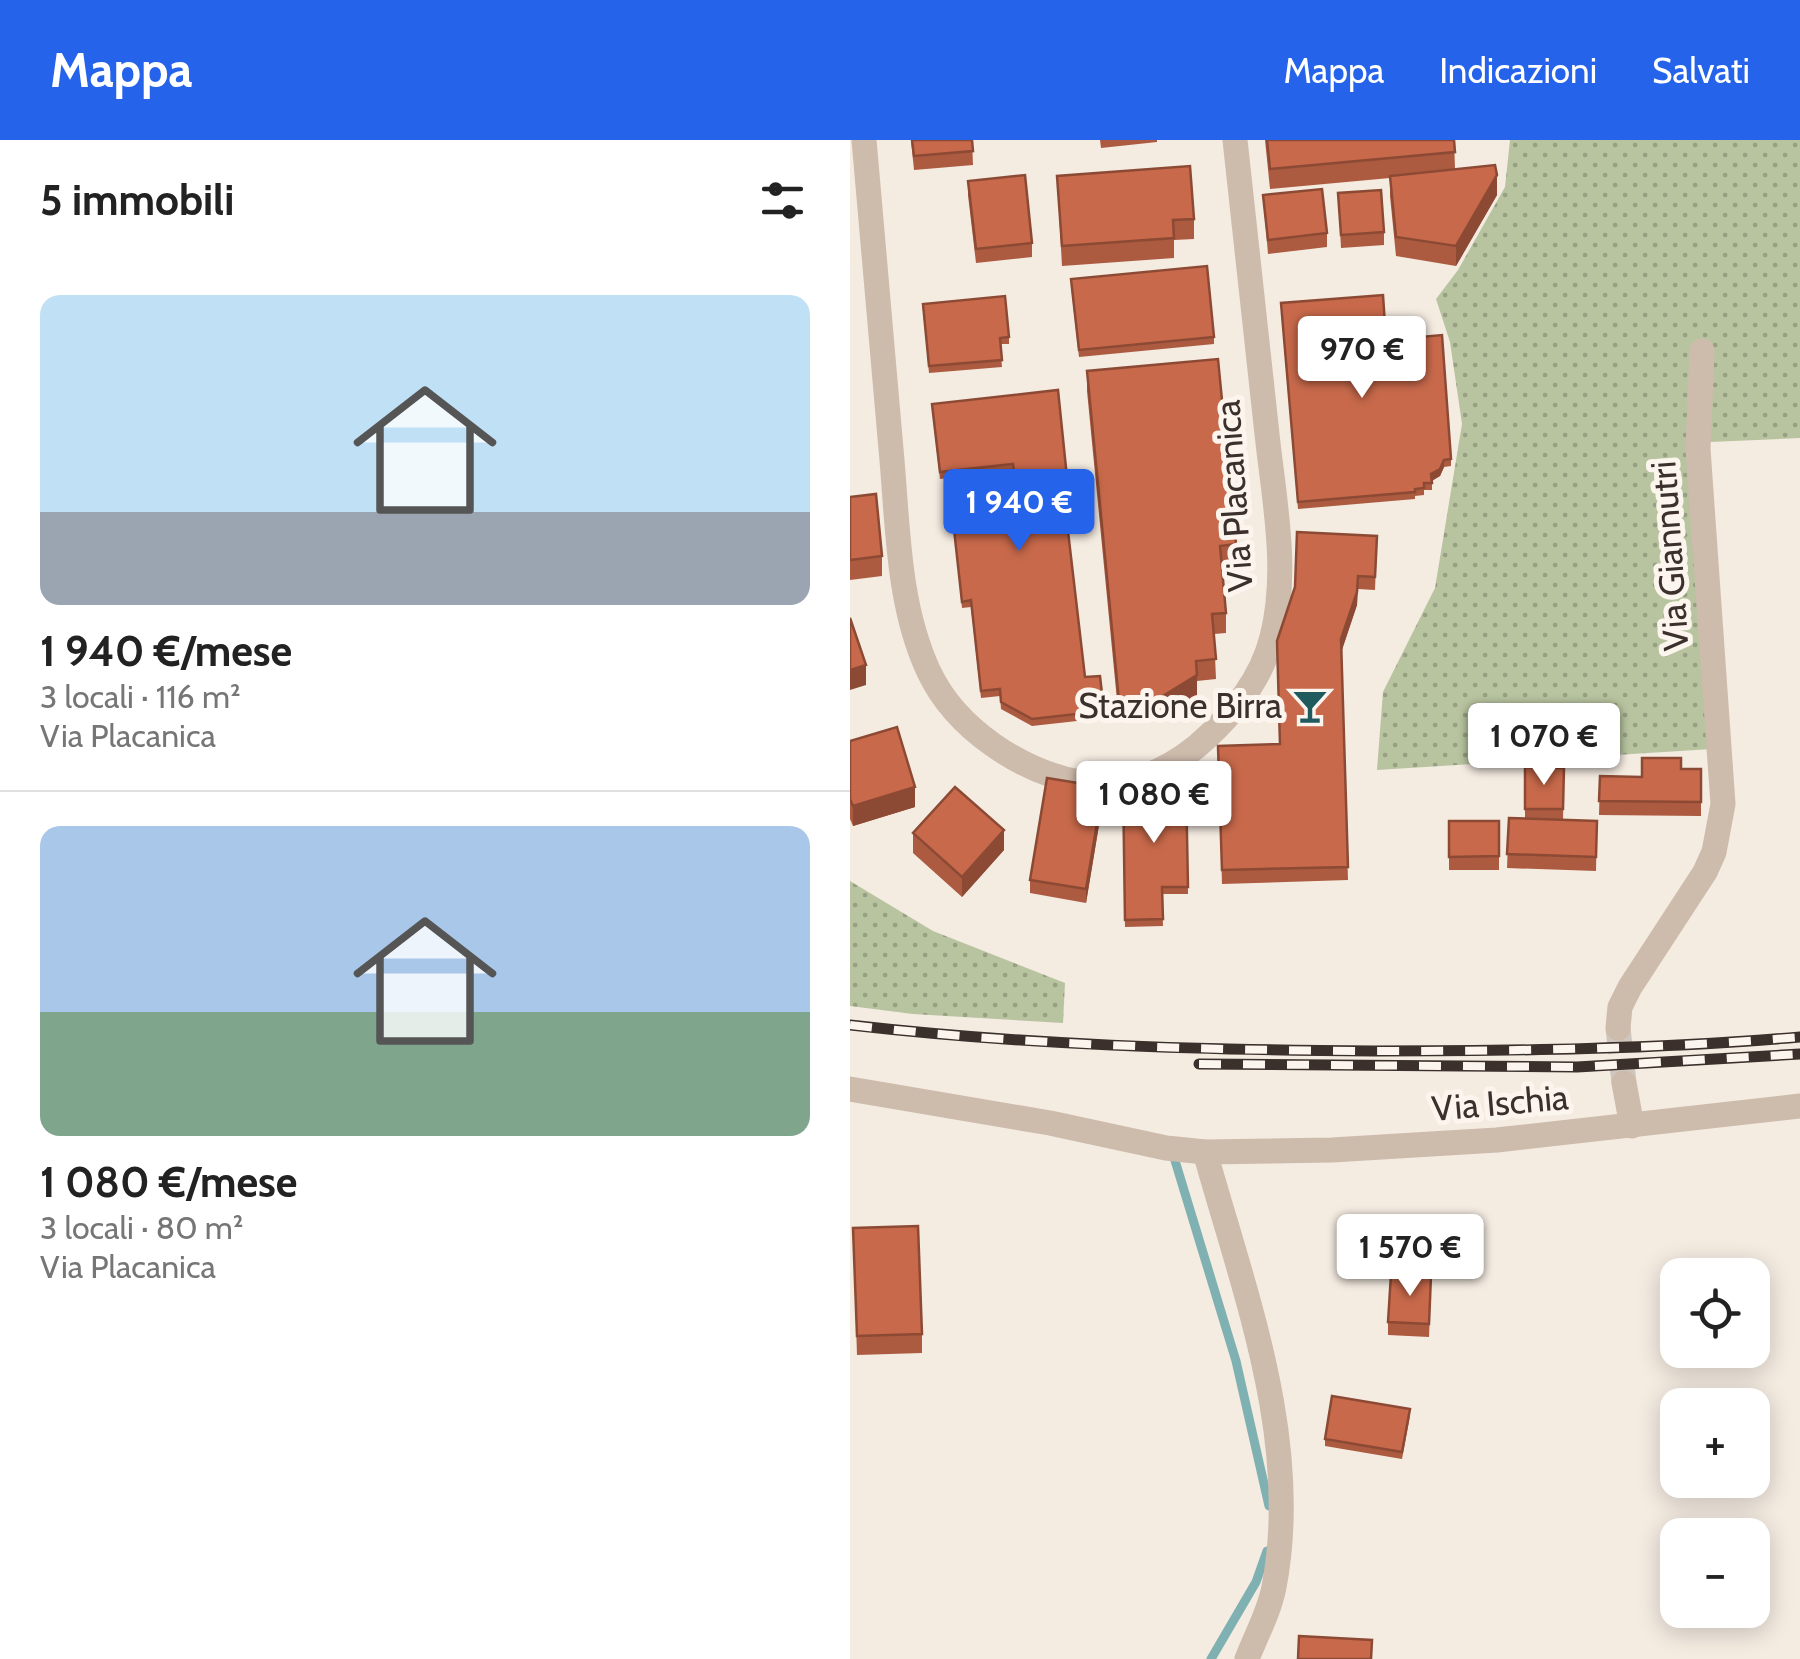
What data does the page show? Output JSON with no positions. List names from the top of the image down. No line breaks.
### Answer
{"streets":{"street":["Via Placanica","Via Giannutri","Via Ischia"]},"places":{"bar":["Stazione Birra"]},"page":{"header":"Mappa","nav":["Mappa","Indicazioni","Salvati"],"heading":"5 immobili","list":[{"name":"1 940 €/mese","note":"3 locali · 116 m² · Via Placanica"},{"name":"1 080 €/mese","note":"3 locali · 80 m² · Via Placanica"}],"price":["970 €","1 940 €","1 070 €","1 080 €","1 570 €"],"map_buttons":["+","−"]}}
